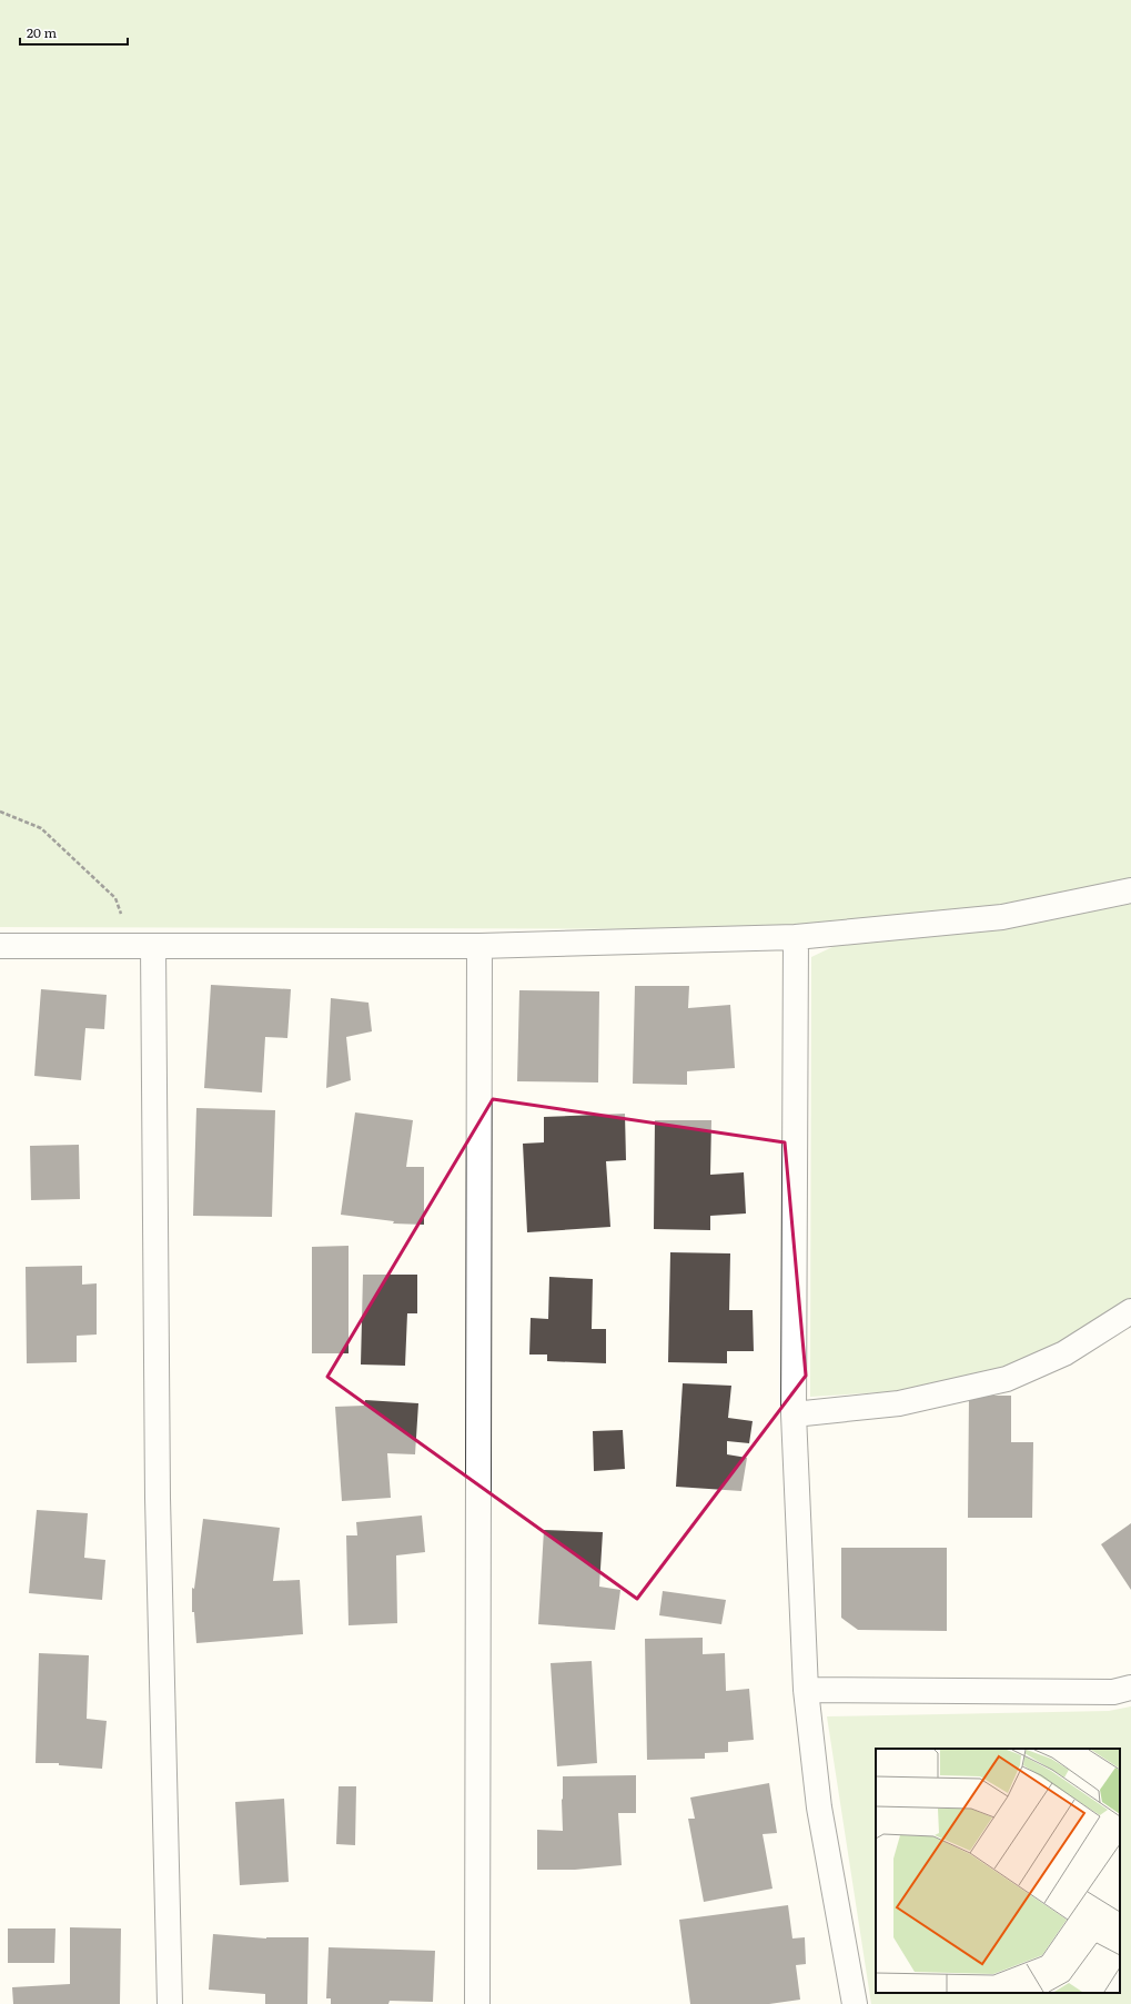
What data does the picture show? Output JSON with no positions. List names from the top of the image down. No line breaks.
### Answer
{"scale_bar":"20 m"}
